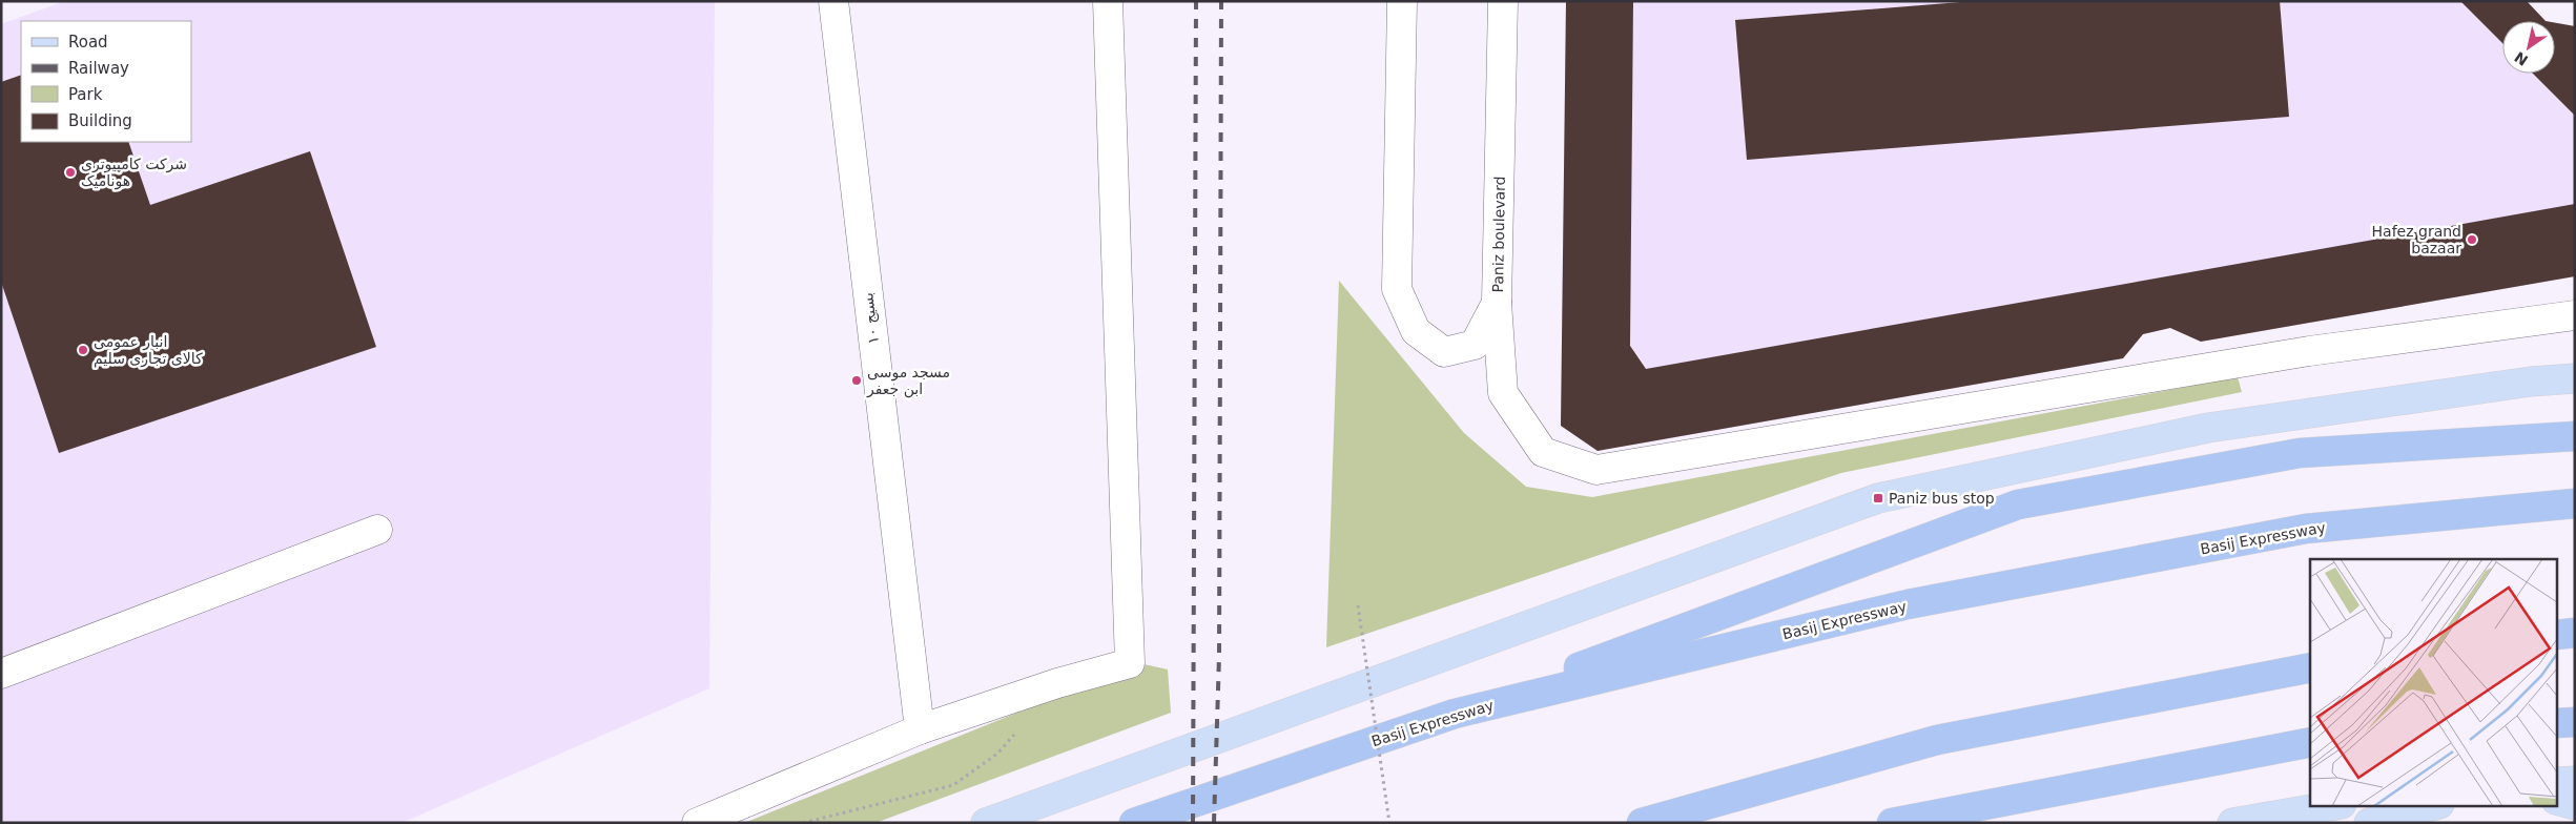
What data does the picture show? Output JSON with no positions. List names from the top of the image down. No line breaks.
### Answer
{"streets":{"highway":["Basij Expressway"],"street":["Paniz boulevard","بسیج ۱۰"]},"places":{"other":["شرکت کامپیوتری هونامیک","Hafez grand bazaar","انبار عمومی کالای تجاری سلیم","مسجد موسی ابن جعفر"],"transit":["Paniz bus stop"]},"legend":["Road","Railway","Park","Building"],"north":"bottom left"}
